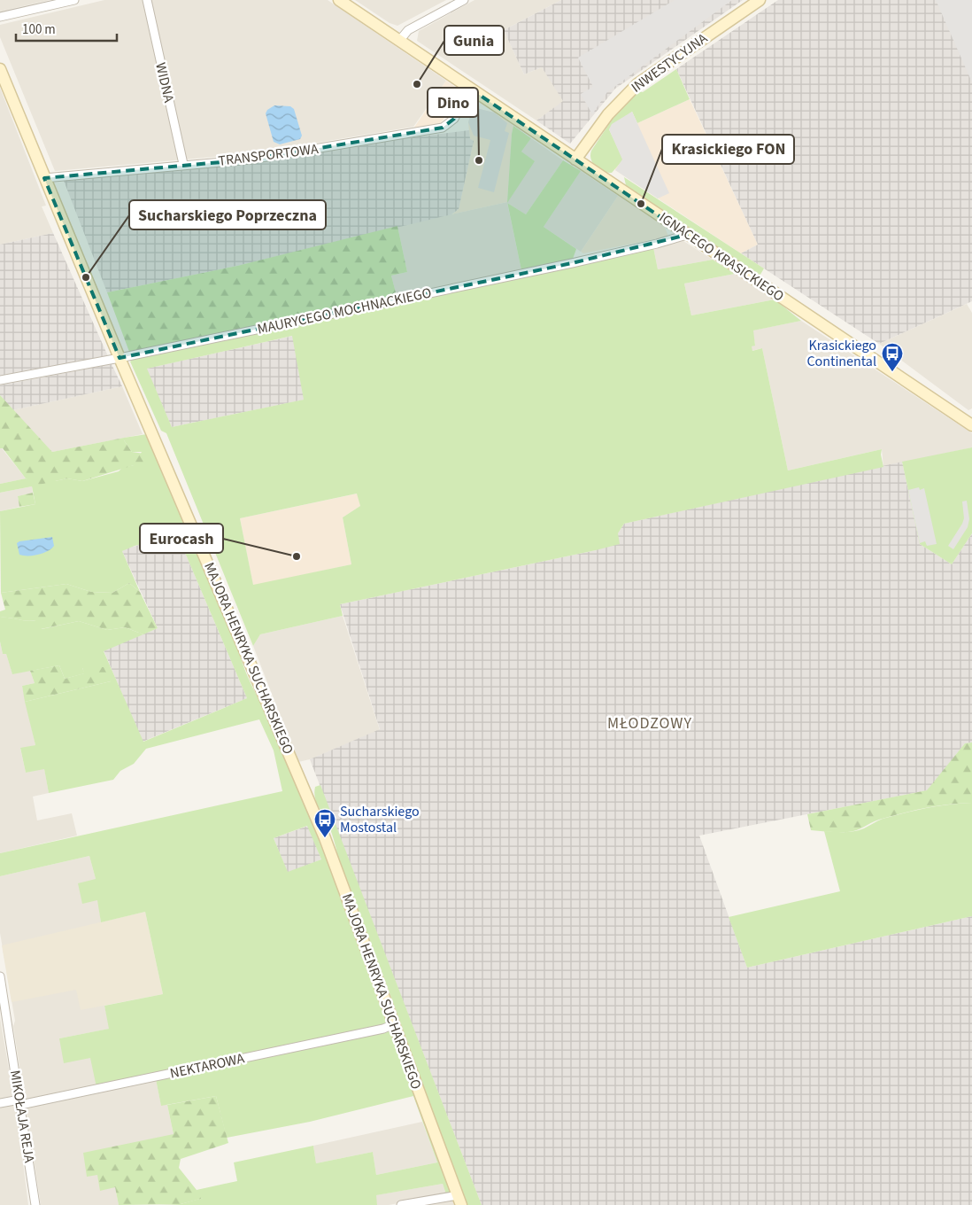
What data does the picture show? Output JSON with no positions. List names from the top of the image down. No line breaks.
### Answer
{"streets":{"street":["INWESTYCYJNA","WIDNA","TRANSPORTOWA","IGNACEGO KRASICKIEGO","MAURYCEGO MOCHNACKIEGO","MAJORA HENRYKA SUCHARSKIEGO","NEKTAROWA","MIKOŁAJA REJA"]},"crossings":[["INWESTYCYJNA","IGNACEGO KRASICKIEGO"],["WIDNA","TRANSPORTOWA"],["TRANSPORTOWA","IGNACEGO KRASICKIEGO"],["TRANSPORTOWA","MAJORA HENRYKA SUCHARSKIEGO"],["IGNACEGO KRASICKIEGO","MAURYCEGO MOCHNACKIEGO"],["MAURYCEGO MOCHNACKIEGO","MAJORA HENRYKA SUCHARSKIEGO"],["MAJORA HENRYKA SUCHARSKIEGO","NEKTAROWA"],["NEKTAROWA","MIKOŁAJA REJA"]],"districts":["MŁODZOWY"],"places":{"other":["Gunia","Dino","Krasickiego FON","Sucharskiego Poprzeczna","Eurocash"],"bus stop":["Krasickiego Continental","Sucharskiego Mostostal"]},"scale_bar":"100 m"}
